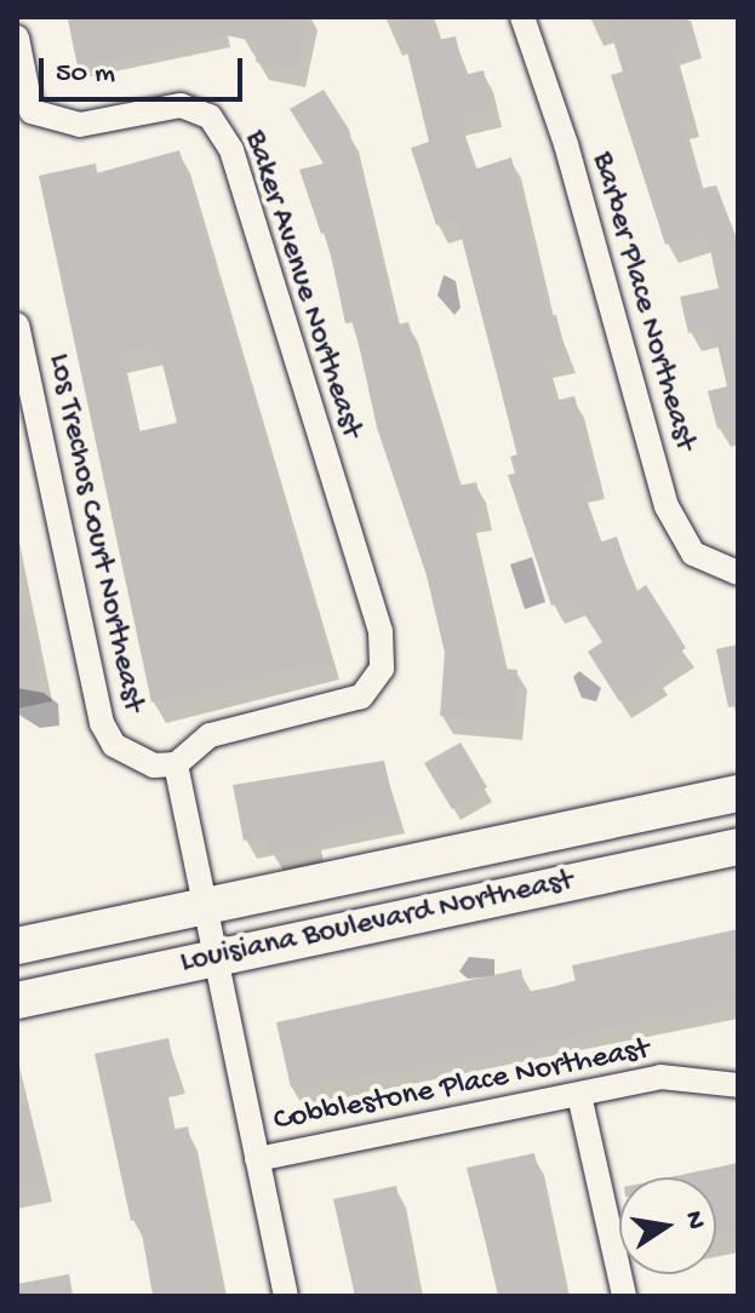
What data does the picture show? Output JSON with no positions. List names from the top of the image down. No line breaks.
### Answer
{"streets":{"street":["Baker Avenue Northeast","Barber Place Northeast","Los Trechos Court Northeast","Louisiana Boulevard Northeast","Cobblestone Place Northeast"]},"crossings":[["Baker Avenue Northeast","Los Trechos Court Northeast"]],"scale_bar":"50 m","north":"right"}
